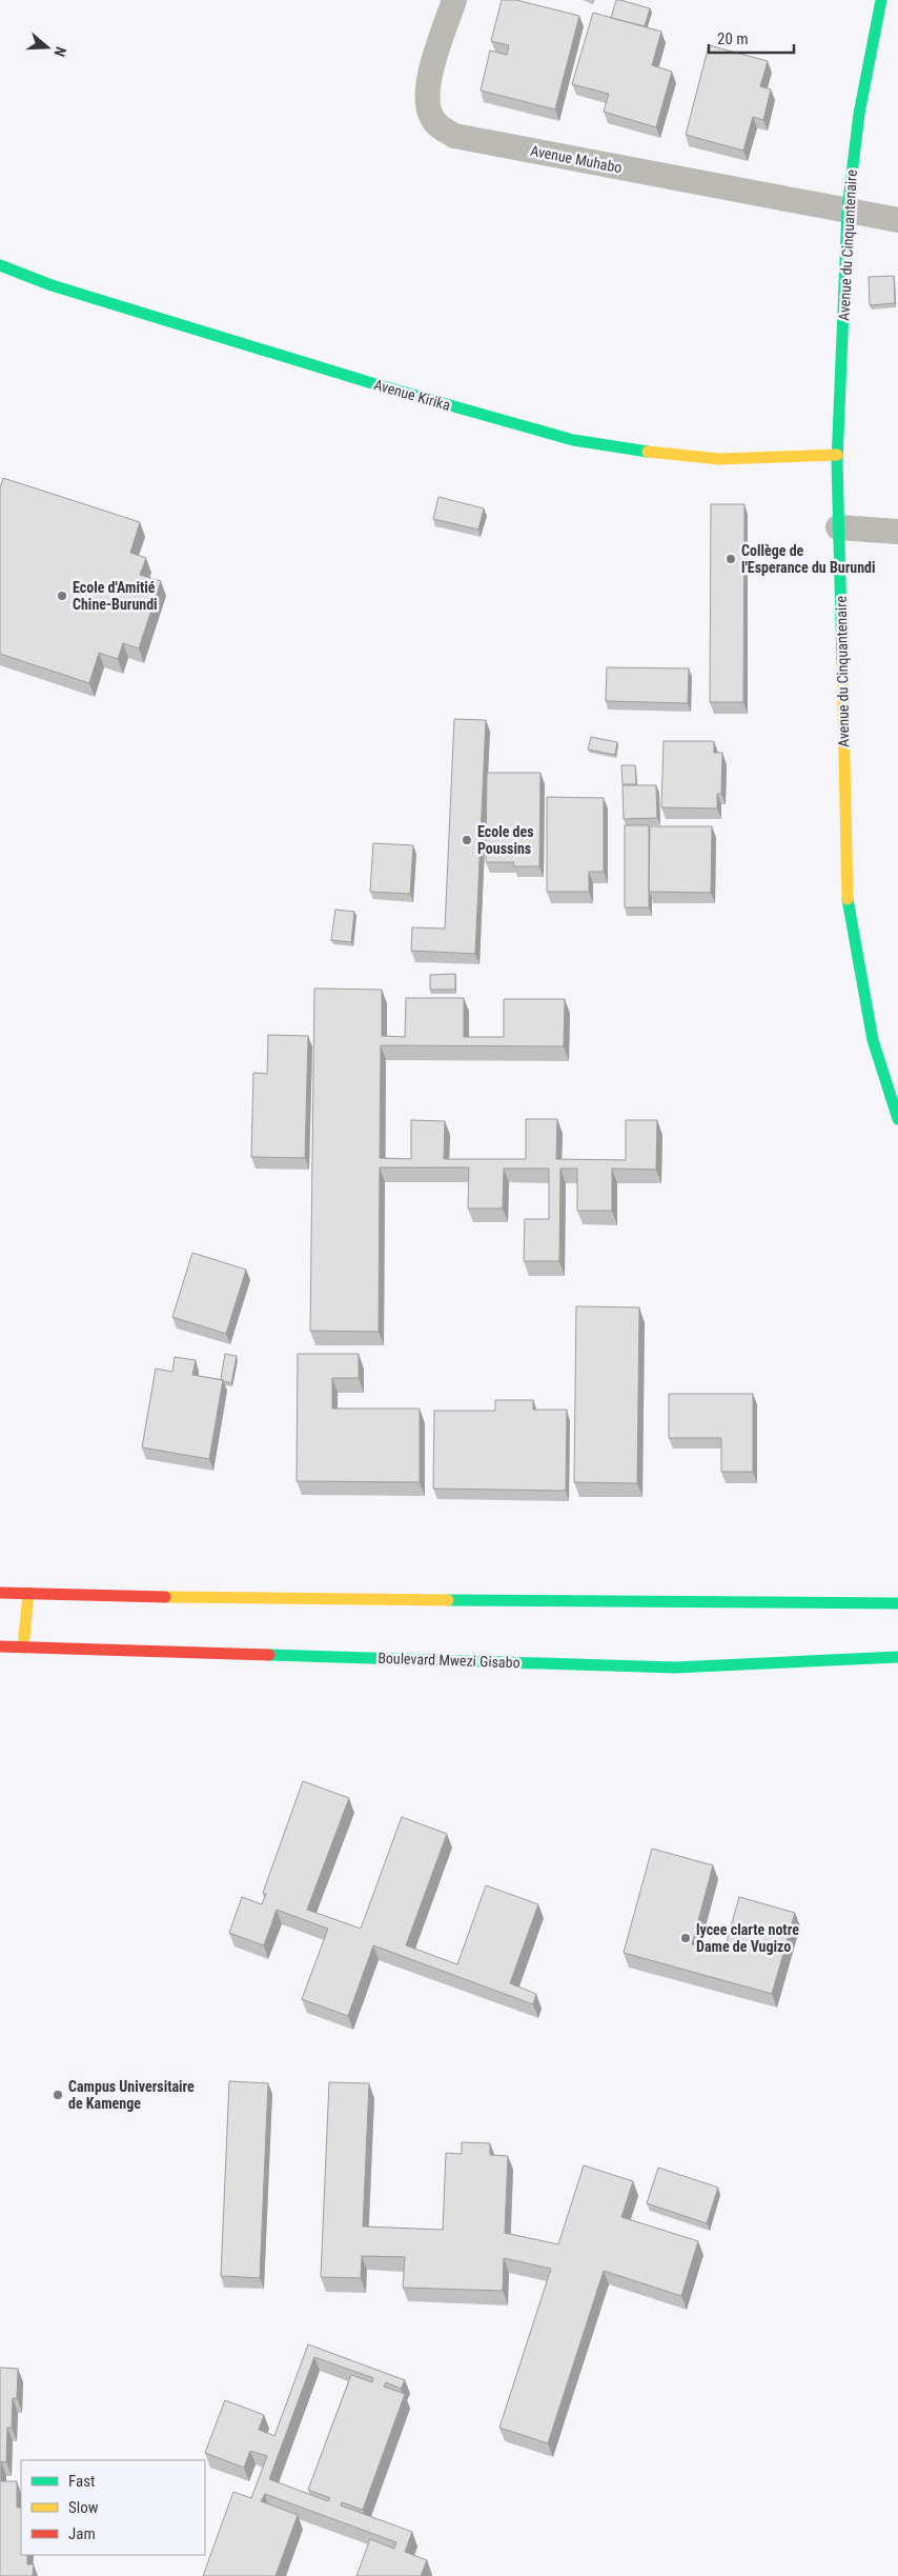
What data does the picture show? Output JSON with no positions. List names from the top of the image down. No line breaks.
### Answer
{"streets":{"street":["Avenue Muhabo","Avenue du Cinquantenaire","Avenue Kirika","Boulevard Mwezi Gisabo"]},"crossings":[["Avenue Muhabo","Avenue du Cinquantenaire"],["Avenue du Cinquantenaire","Avenue Kirika"]],"places":["Collège de l'Esperance du Burundi","Ecole d'Amitié Chine-Burundi","Ecole des Poussins","lycee clarte notre Dame de Vugizo","Campus Universitaire de Kamenge"],"legend":["Fast","Slow","Jam"],"scale_bar":"20 m","north":"right"}
